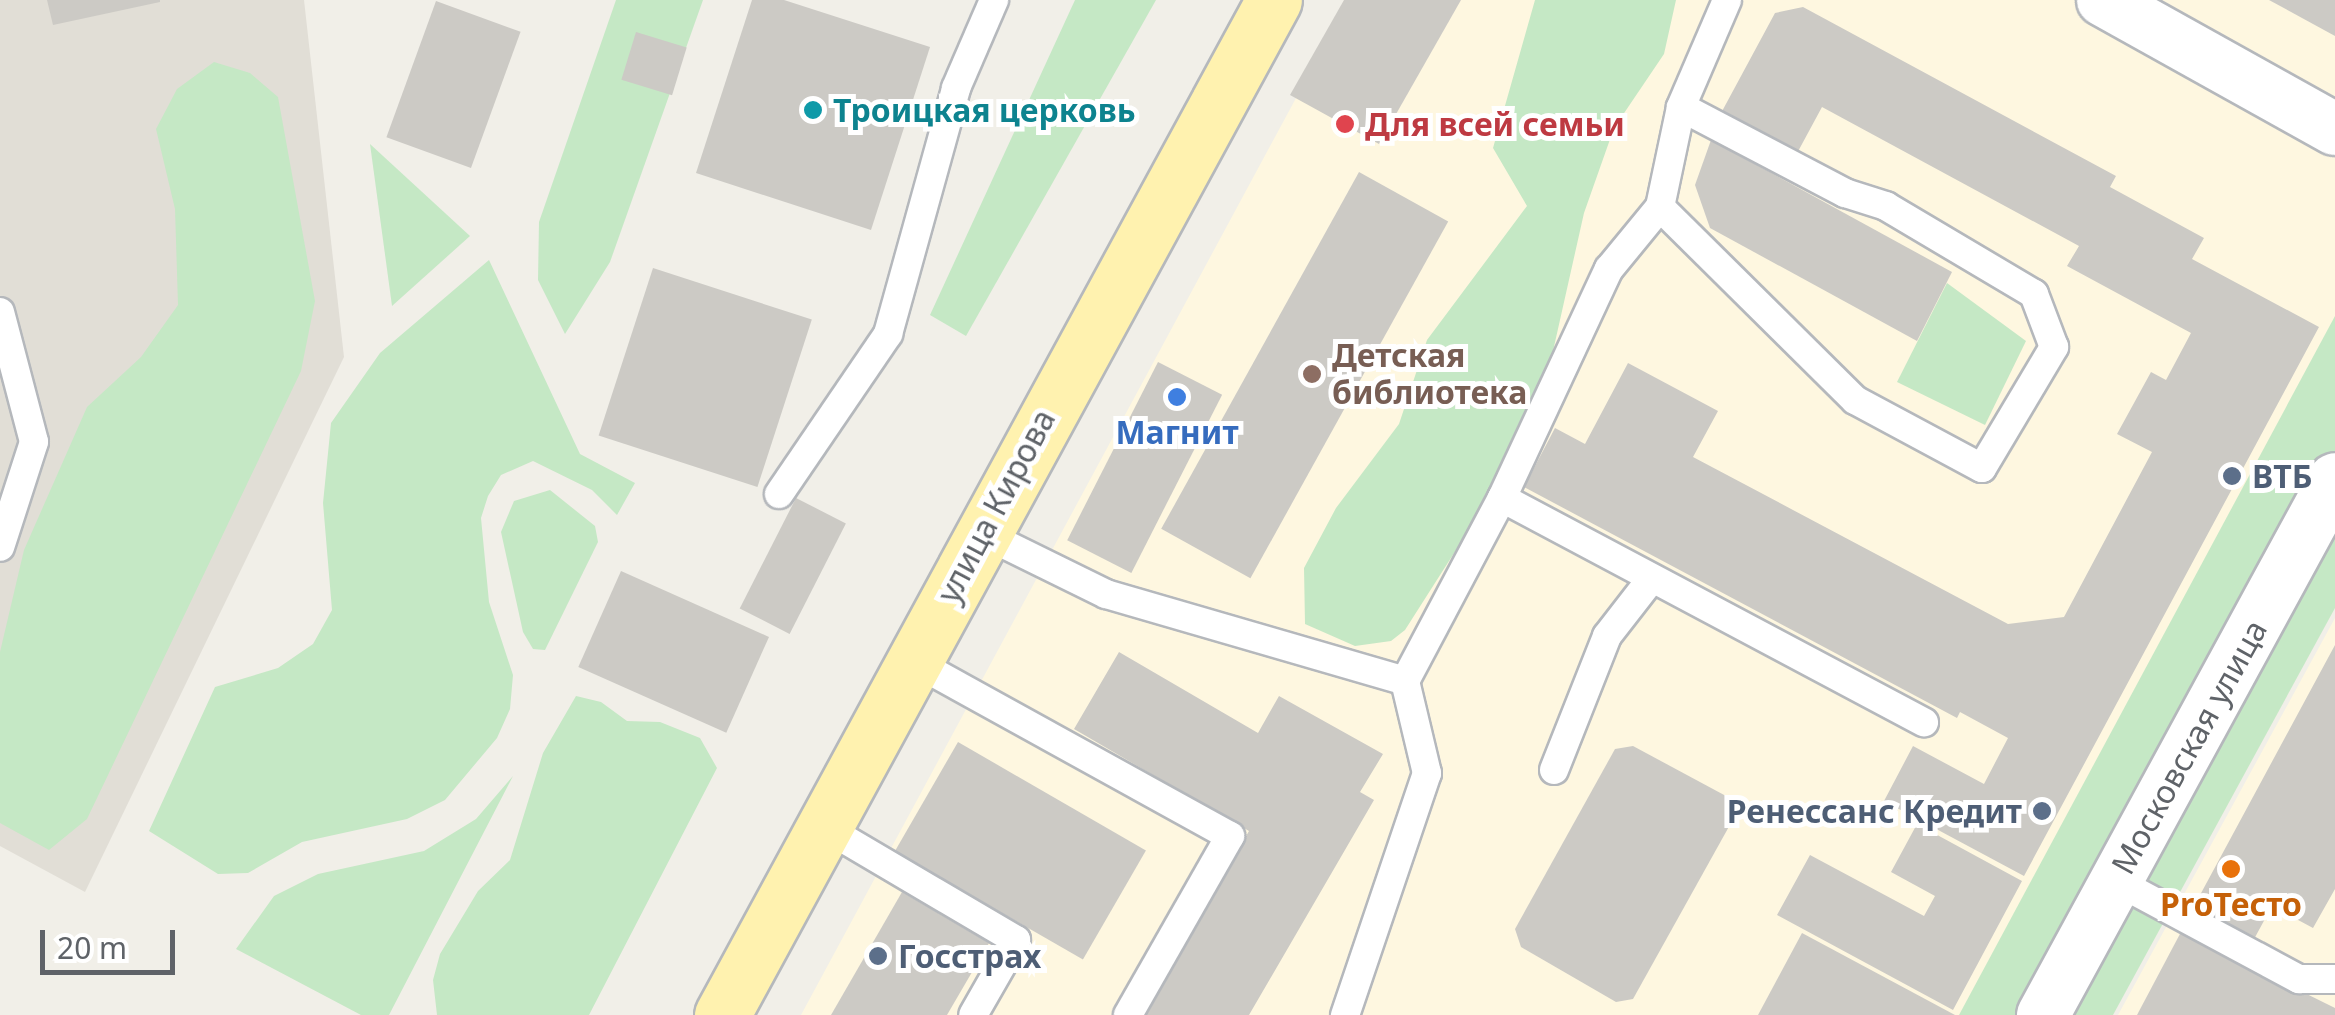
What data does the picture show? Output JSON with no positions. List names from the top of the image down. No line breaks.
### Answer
{"streets":{"main road":["улица Кирова"],"street":["Московская улица"]},"places":["Троицкая церковь","Для всей семьи","Детская библиотека","Магнит","ВТБ","Ренессанс Кредит","ProТесто","Госстрах"],"scale_bar":"20 m"}
